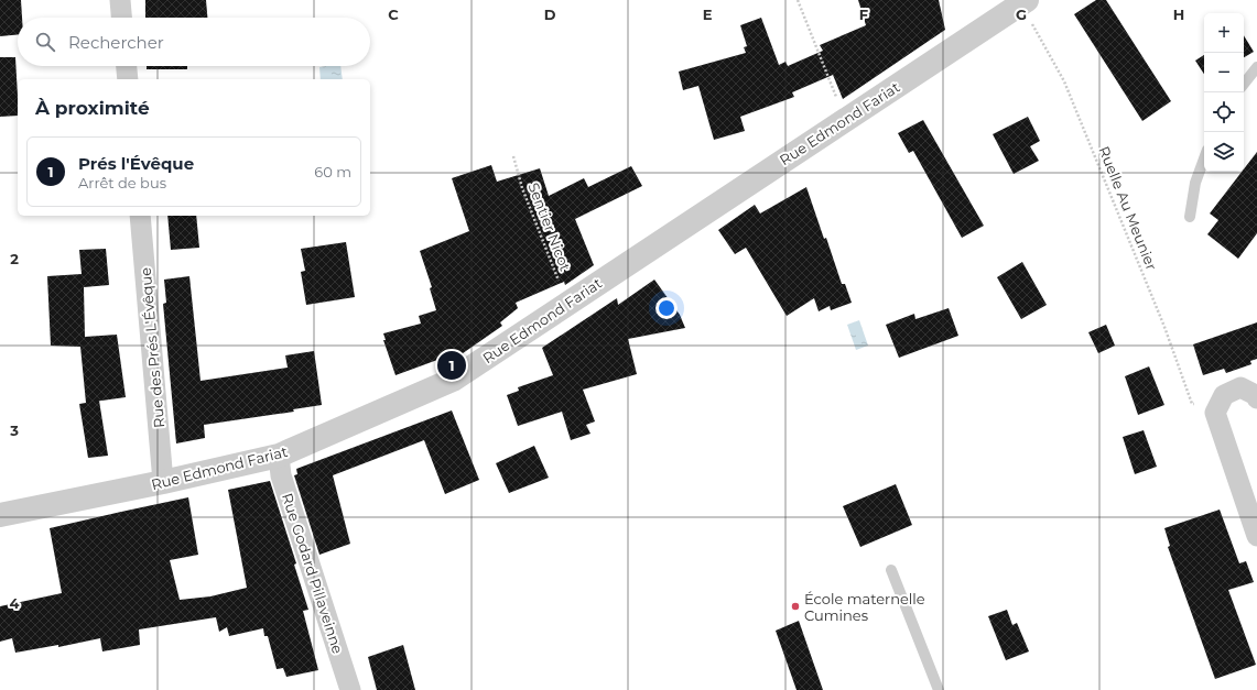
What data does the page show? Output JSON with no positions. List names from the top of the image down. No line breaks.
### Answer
{"streets":{"street":["Rue Edmond Fariat","Rue des Prés L'Évêque","Rue Godard Pillaveinne"],"path":["Ruelle Au Meunier","Sentier Nicot"]},"crossings":[["Rue Edmond Fariat","Ruelle Au Meunier"],["Rue Edmond Fariat","Sentier Nicot"],["Rue Edmond Fariat","Rue des Prés L'Évêque"],["Rue Edmond Fariat","Rue Godard Pillaveinne"]],"places":["École maternelle Cumines"],"page":{"map_buttons":["+","−"],"search":"Rechercher","heading":"À proximité","list":[{"mark":"1","name":"Prés l'Évêque","note":"Arrêt de bus","value":"60 m"}],"pins":"1"},"grid":{"columns":["C","D","E","F","G","H"],"rows":["2","3","4"]}}
